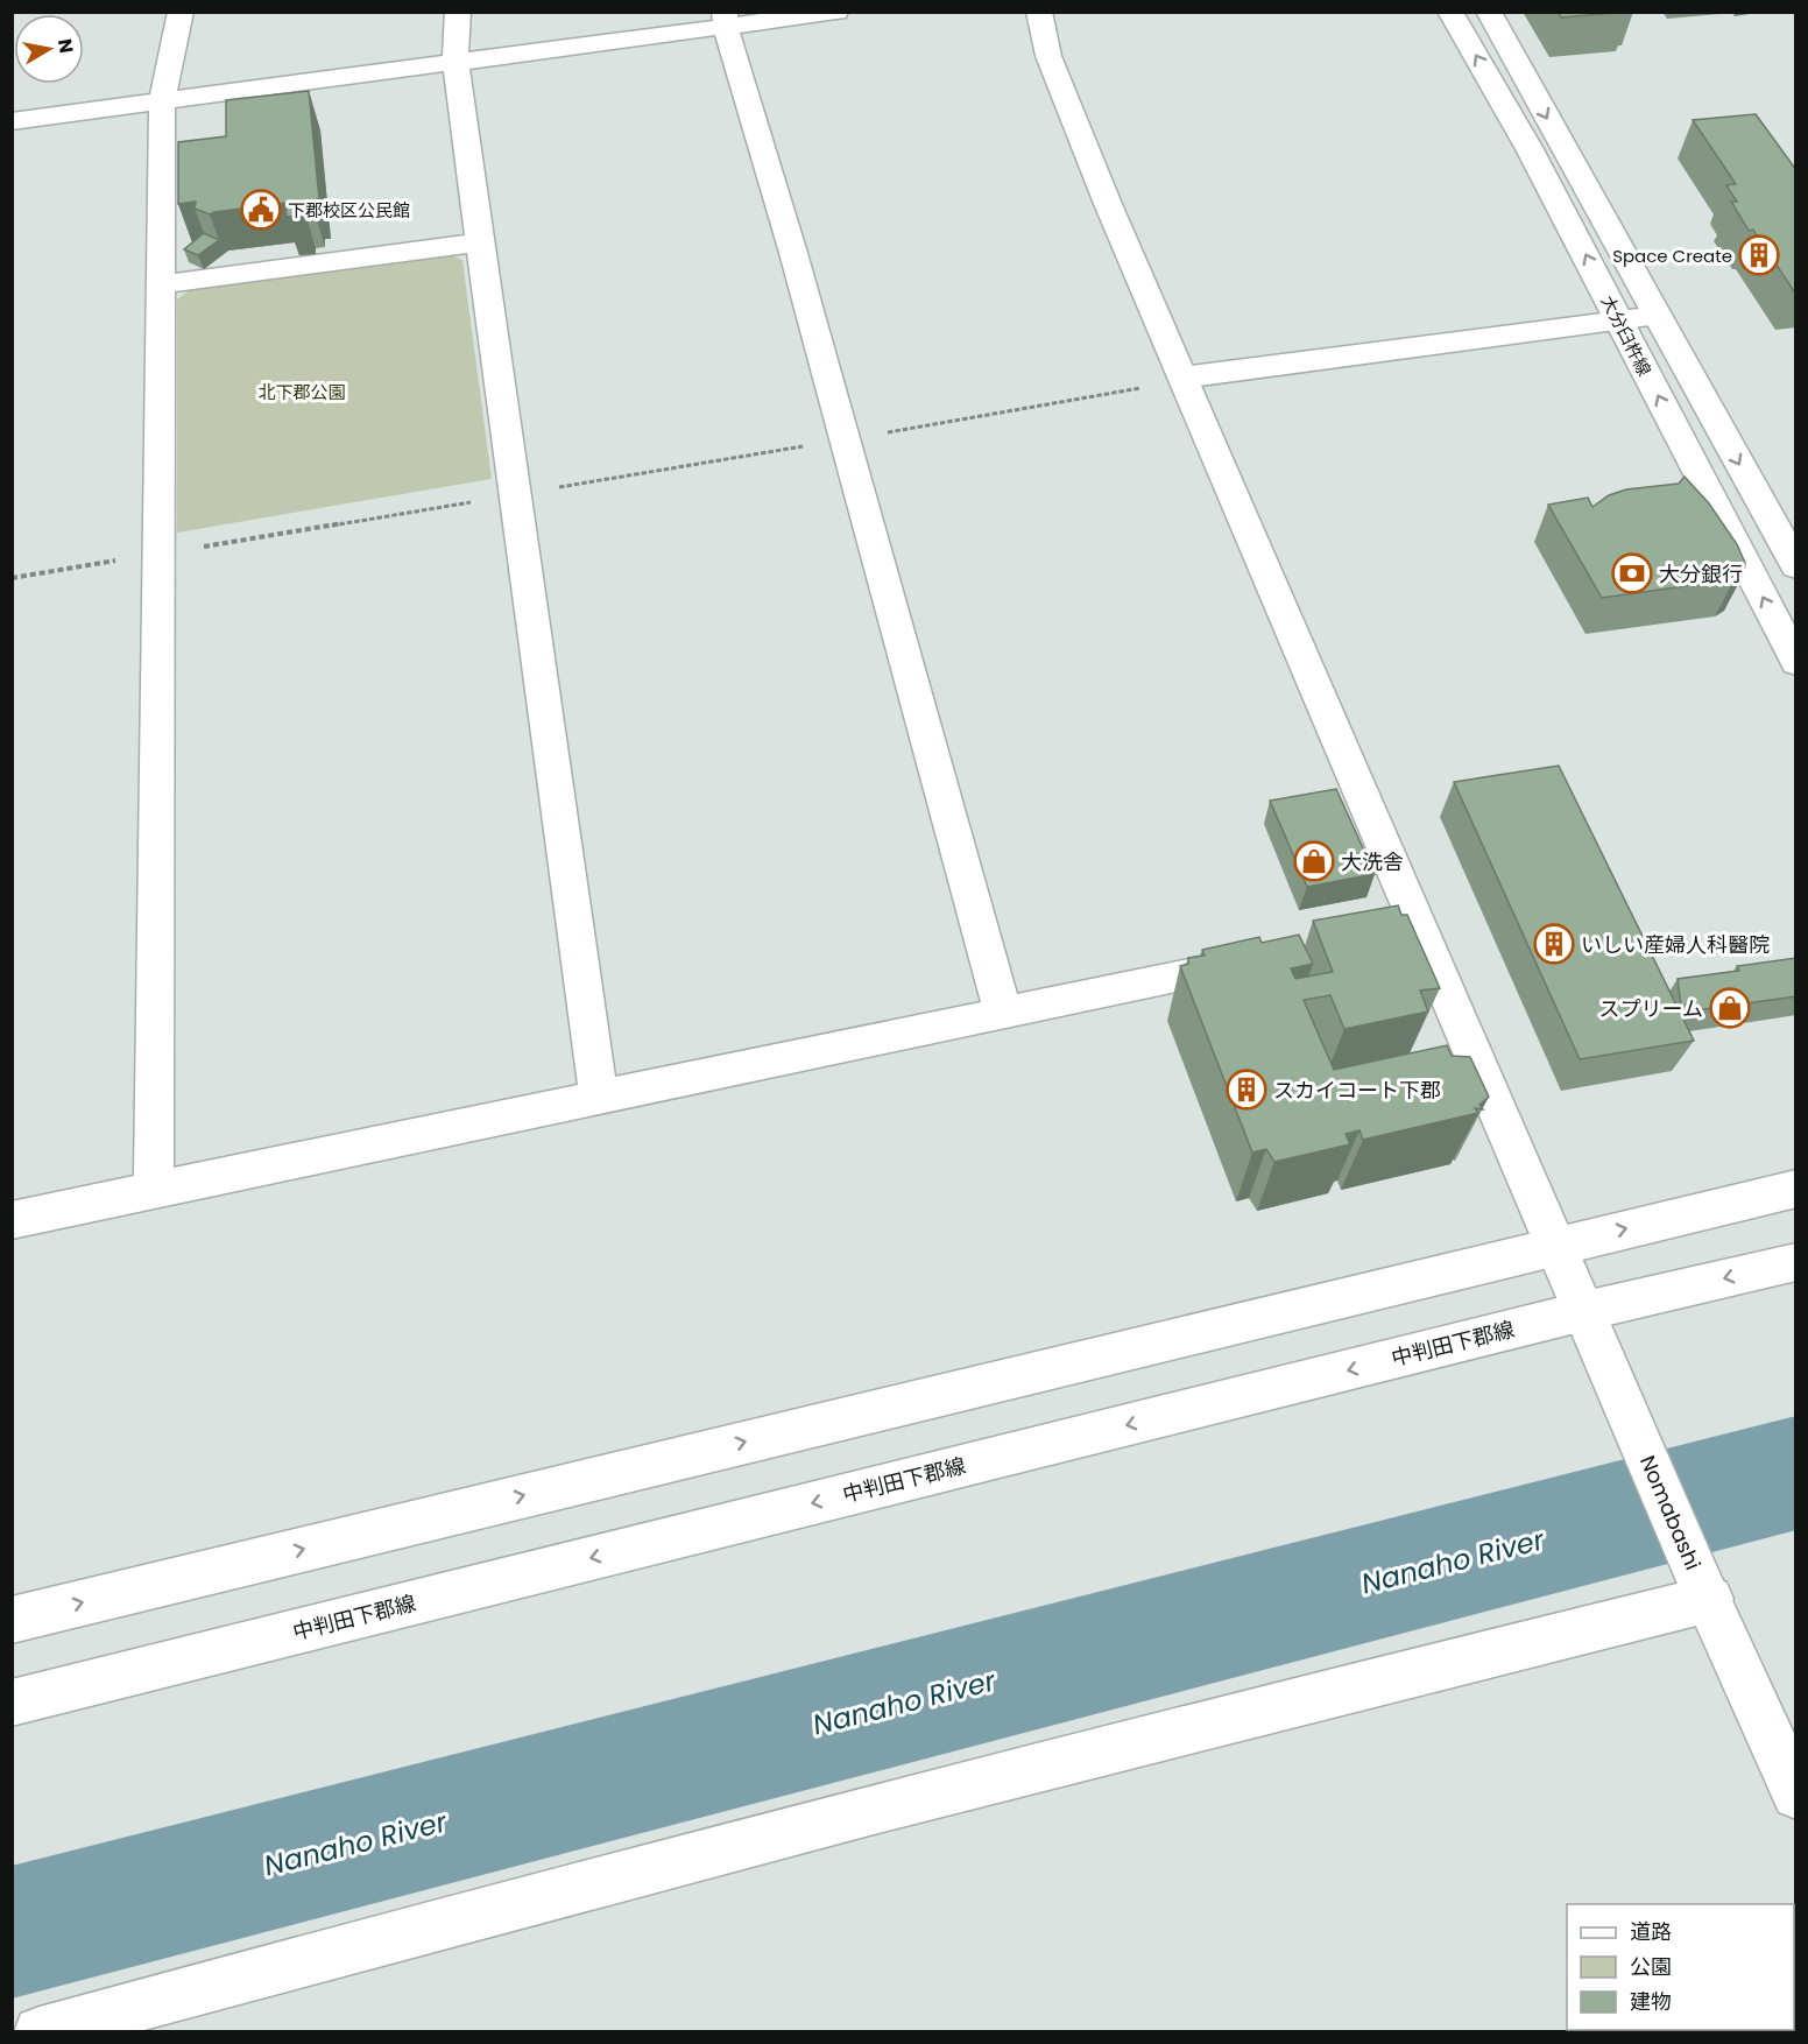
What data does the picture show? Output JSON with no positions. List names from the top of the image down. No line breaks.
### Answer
{"streets":{"street":["大分臼杵線","中判田下郡線","Nomabashi"]},"crossings":[["中判田下郡線","Nomabashi"]],"water":["Nanaho River"],"parks":["北下郡公園"],"places":{"public building":["下郡校区公民館"],"building":["Space Create","いしい産婦人科醫院","スカイコート下郡"],"bank":["大分銀行"],"shop":["大洗舎","スプリーム"]},"legend":["道路","公園","建物"],"north":"right"}
